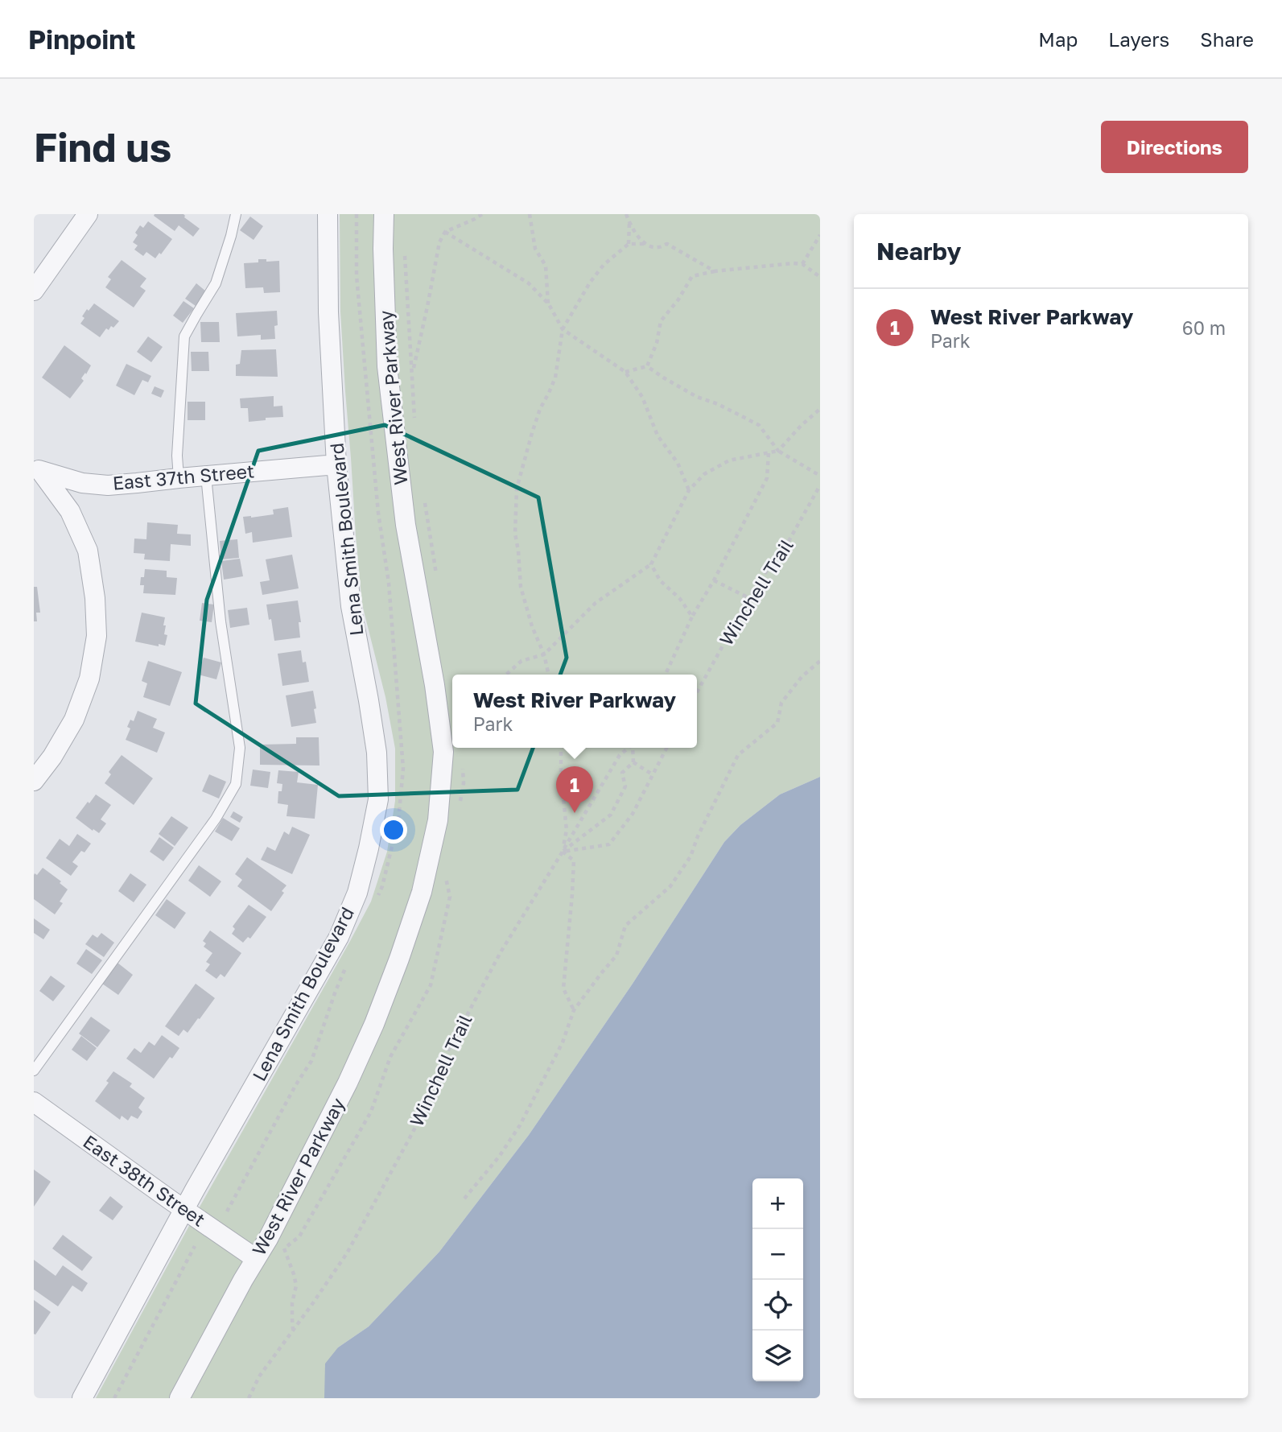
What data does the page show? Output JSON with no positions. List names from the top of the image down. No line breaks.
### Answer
{"streets":{"street":["West River Parkway","East 37th Street","Lena Smith Boulevard","East 38th Street"],"path":["Winchell Trail"]},"crossings":[["West River Parkway","East 38th Street"],["East 37th Street","Lena Smith Boulevard"],["Lena Smith Boulevard","East 38th Street"]],"page":{"header":"Pinpoint","nav":["Map","Layers","Share"],"buttons":"Directions","title":"Find us","heading":"Nearby","list":[{"mark":"1","name":"West River Parkway","note":"Park","value":"60 m"}],"popup":["West River Parkway","Park"],"pins":"1","map_buttons":["+","−"]}}
